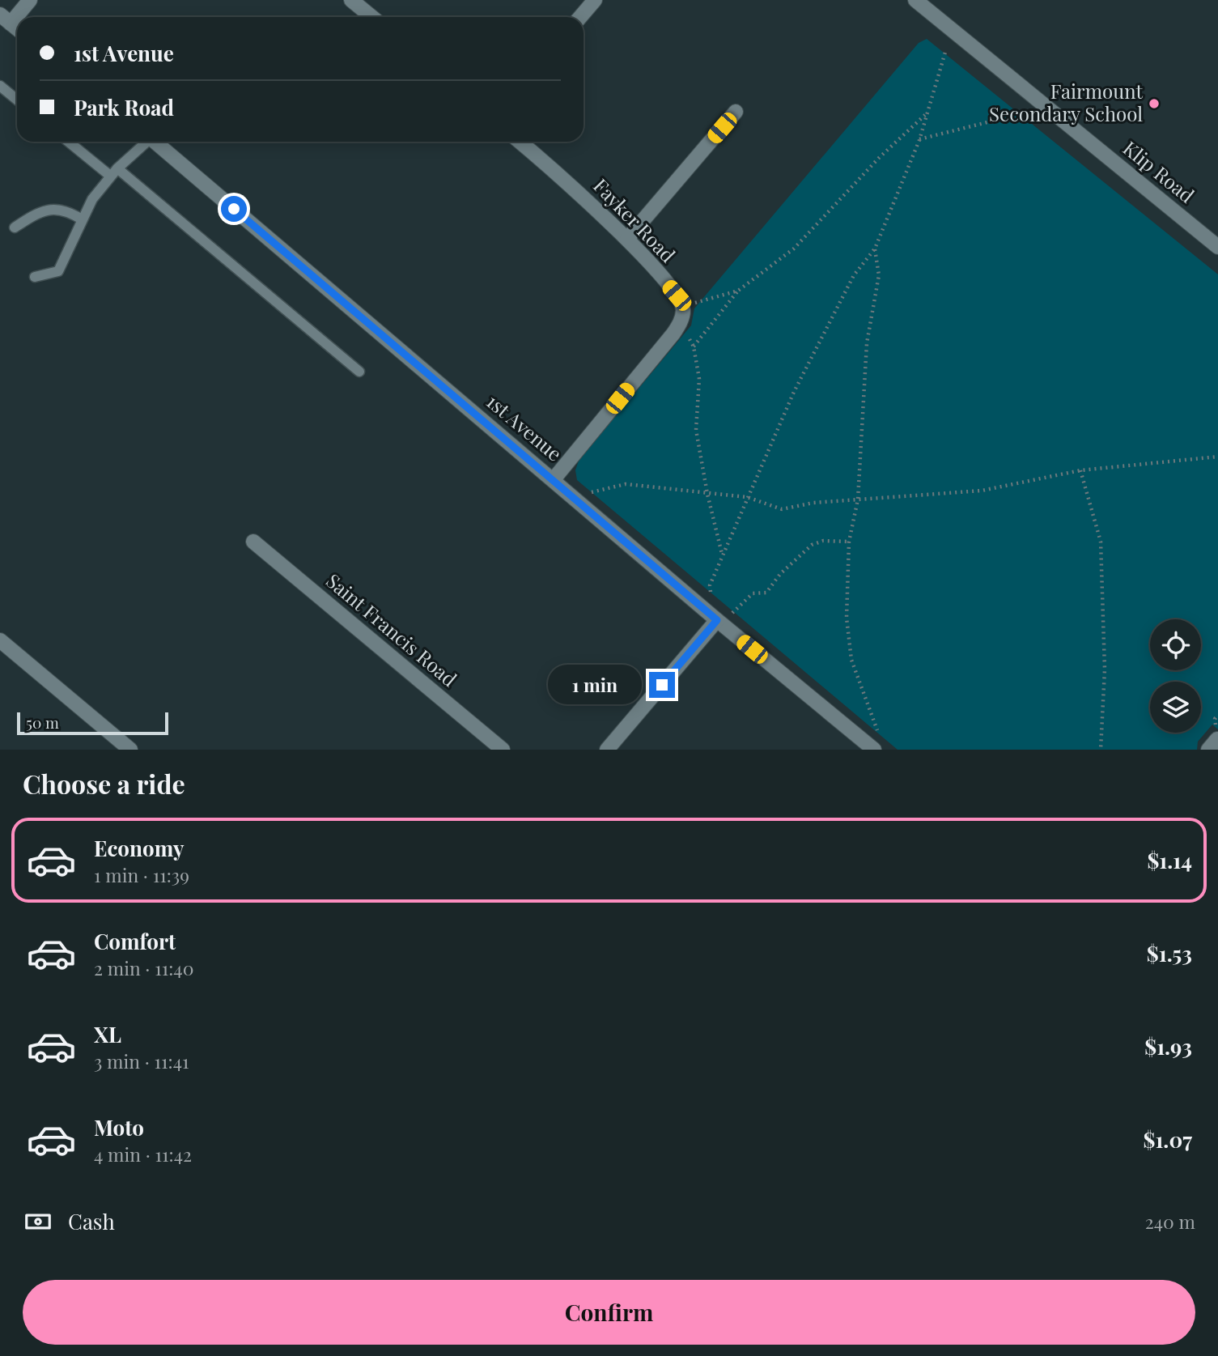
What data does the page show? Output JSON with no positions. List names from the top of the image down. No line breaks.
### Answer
{"streets":{"street":["Klip Road","Fayker Road","1st Avenue","Saint Francis Road"]},"places":["Fairmount Secondary School"],"scale_bar":"50 m","page":{"banner":["1st Avenue","Park Road"],"bubble":"1 min","scale":"50 m","heading":"Choose a ride","list":[{"name":"Economy","note":"1 min · 11:39","value":"$1.14"},{"name":"Comfort","note":"2 min · 11:40","value":"$1.53"},{"name":"XL","note":"3 min · 11:41","value":"$1.93"},{"name":"Moto","note":"4 min · 11:42","value":"$1.07"}],"pay":["Cash","240 m"],"buttons":"Confirm"}}
